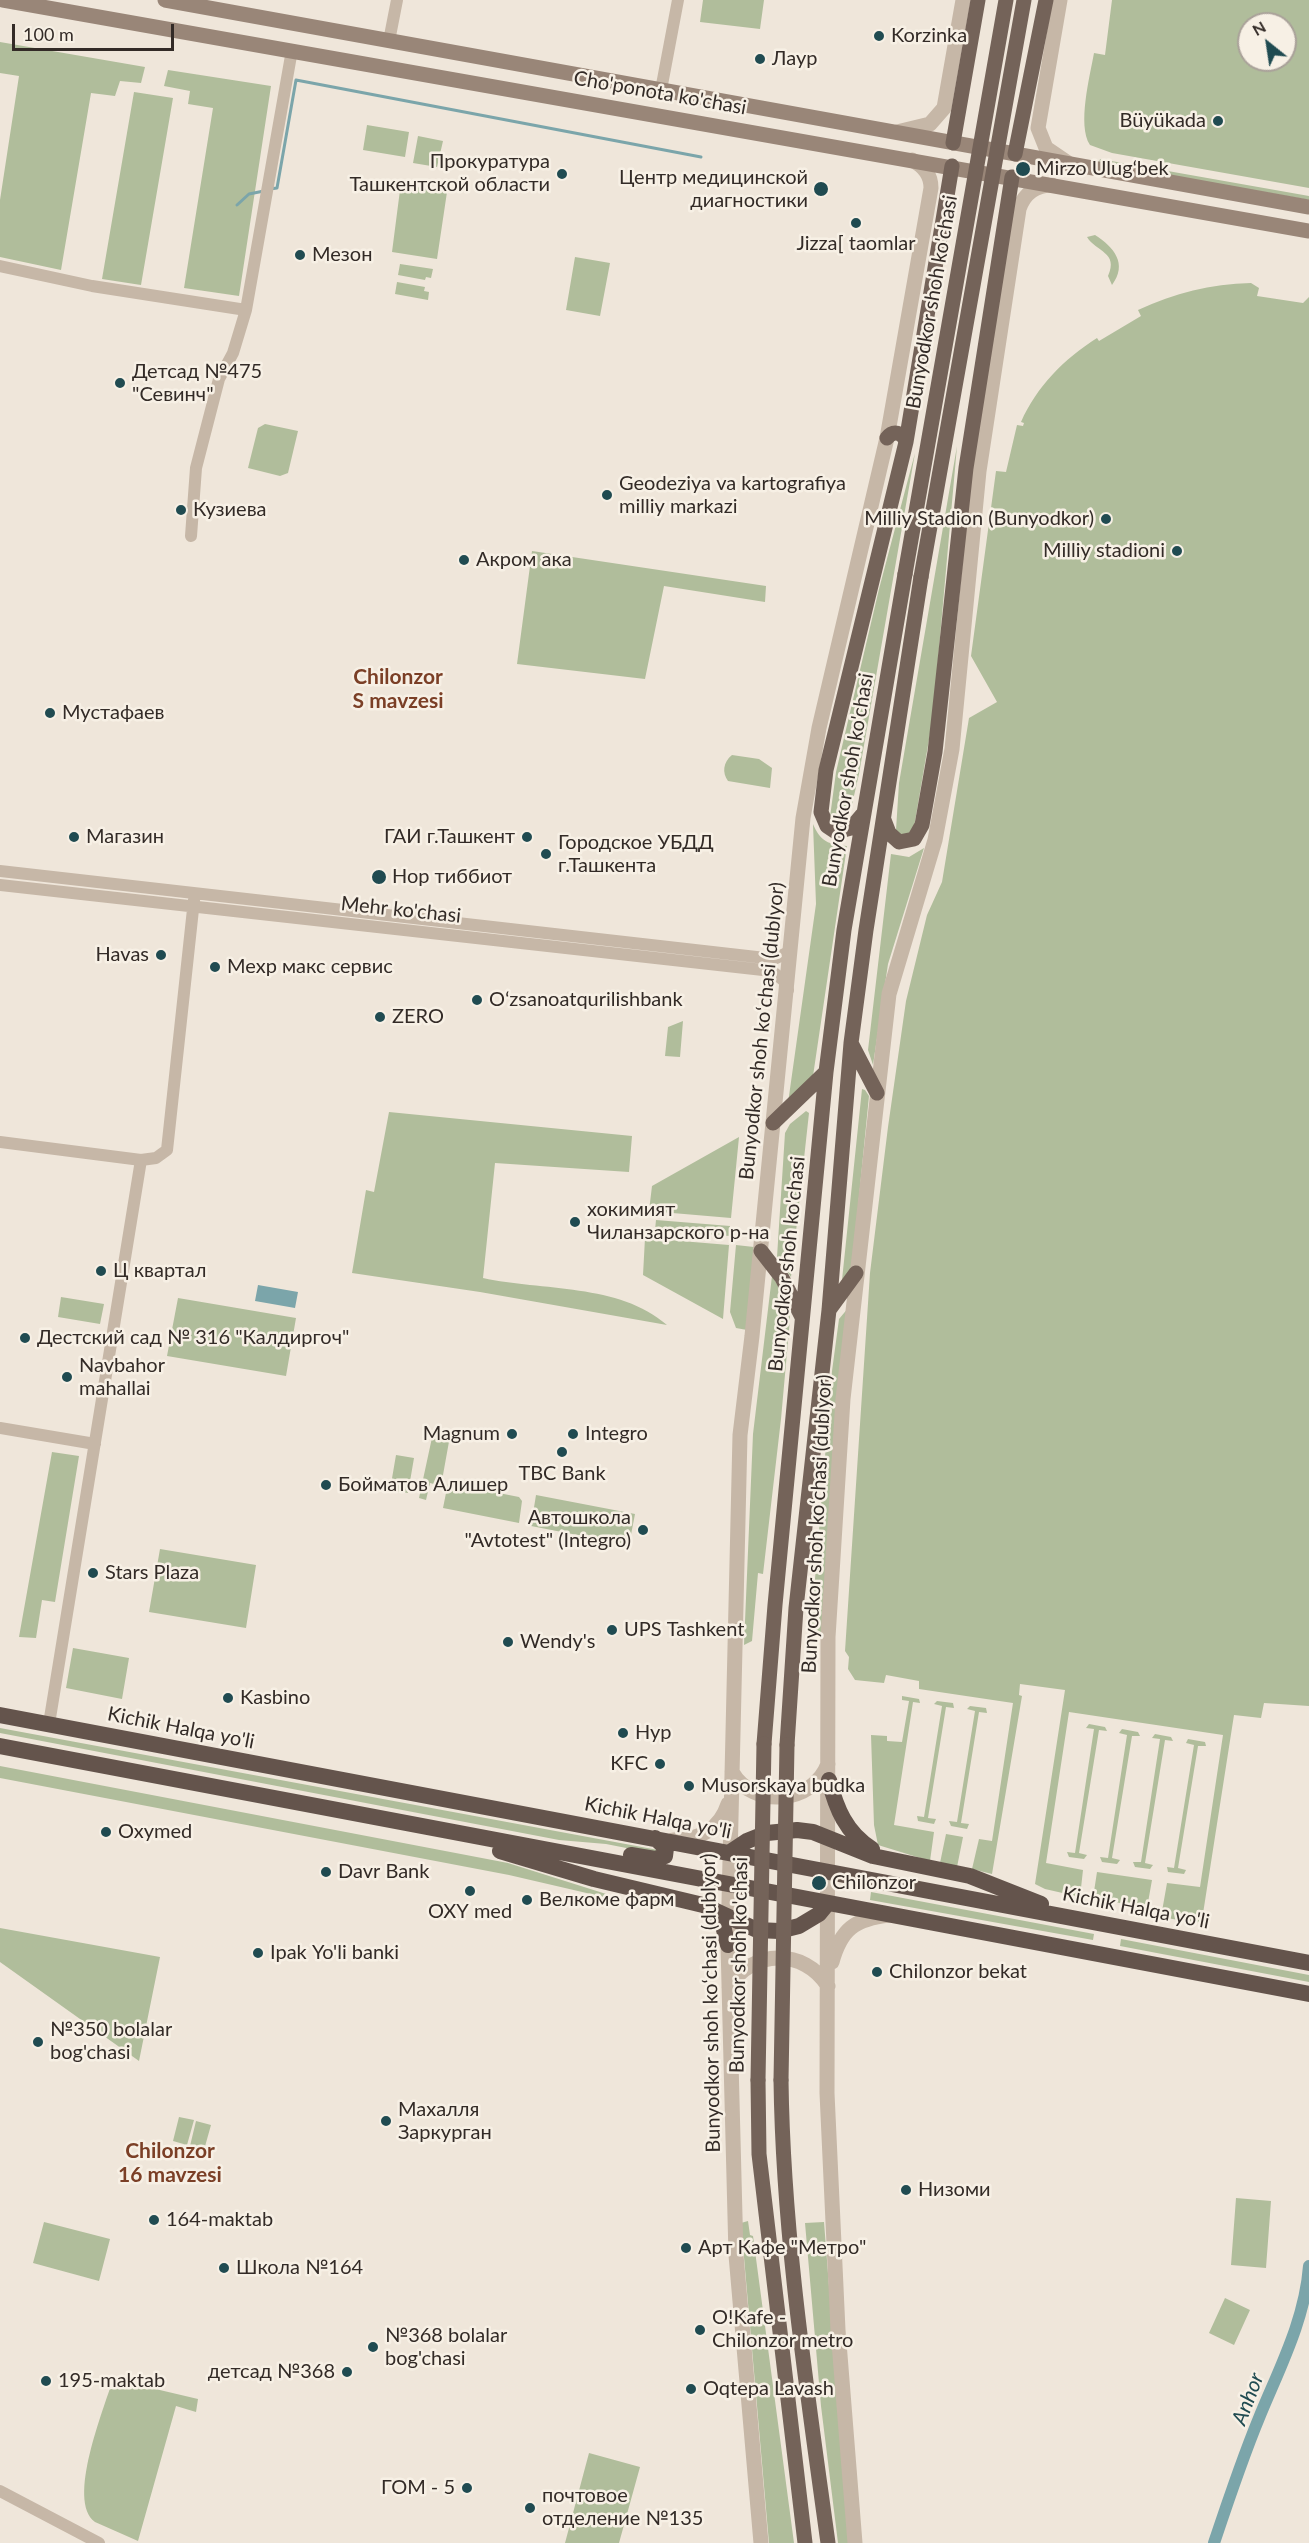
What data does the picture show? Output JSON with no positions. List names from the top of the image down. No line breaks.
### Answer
{"streets":{"highway":["Kichik Halqa yo'li"],"main road":["Cho'ponota ko'chasi","Bunyodkor shoh ko'chasi"],"street":["Mehr ko'chasi","Bunyodkor shoh koʻchasi (dublyor)"]},"crossings":[["Cho'ponota ko'chasi","Bunyodkor shoh koʻchasi (dublyor)"],["Bunyodkor shoh koʻchasi (dublyor)","Kichik Halqa yo'li"]],"districts":["Chilonzor S mavzesi","Chilonzor 16 mavzesi"],"water":["Anhor"],"places":["Korzinka","Лаур","Büyükada","Mirzo Ulugʻbek","Прокуратура Ташкентской области","Центр медицинской диагностики","Jizza[ taomlar","Мезон","Детсад №475 \"Севинч\"","Geodeziya va kartografiya milliy markazi","Кузиева","Milliy Stadion (Bunyodkor)","Milliy stadioni","Акром ака","Мустафаев","Магазин","ГАИ г.Ташкент","Городское УБДД г.Ташкента","Нор тиббиот","Havas","Мехр макс сервис","Oʻzsanoatqurilishbank","ZERO","хокимият Чиланзарского р-на","Ц квартал","Дестский сад № 316 \"Калдиргоч\"","Navbahor mahallai","Magnum","Integro","TBC Bank","Бойматов Алишер","Автошкола \"Avtotest\" (Integro)","Stars Plaza","UPS Tashkent","Wendy's","Kasbino","Нур","KFC","Musorskaya budka","Oxymed","Davr Bank","Chilonzor","OXY med","Велкоме фарм","Ipak Yo'li banki","Chilonzor bekat","№350 bolalar bog'chasi","Махалля Заркурган","Низоми","164-maktab","Арт Кафе \"Метро\"","Школа №164","O!Kafe - Chilonzor metro","№368 bolalar bog'chasi","детсад №368","195-maktab","Oqtepa Lavash","ГОМ - 5","почтовое отделение №135"],"scale_bar":"100 m","north":"top left"}
